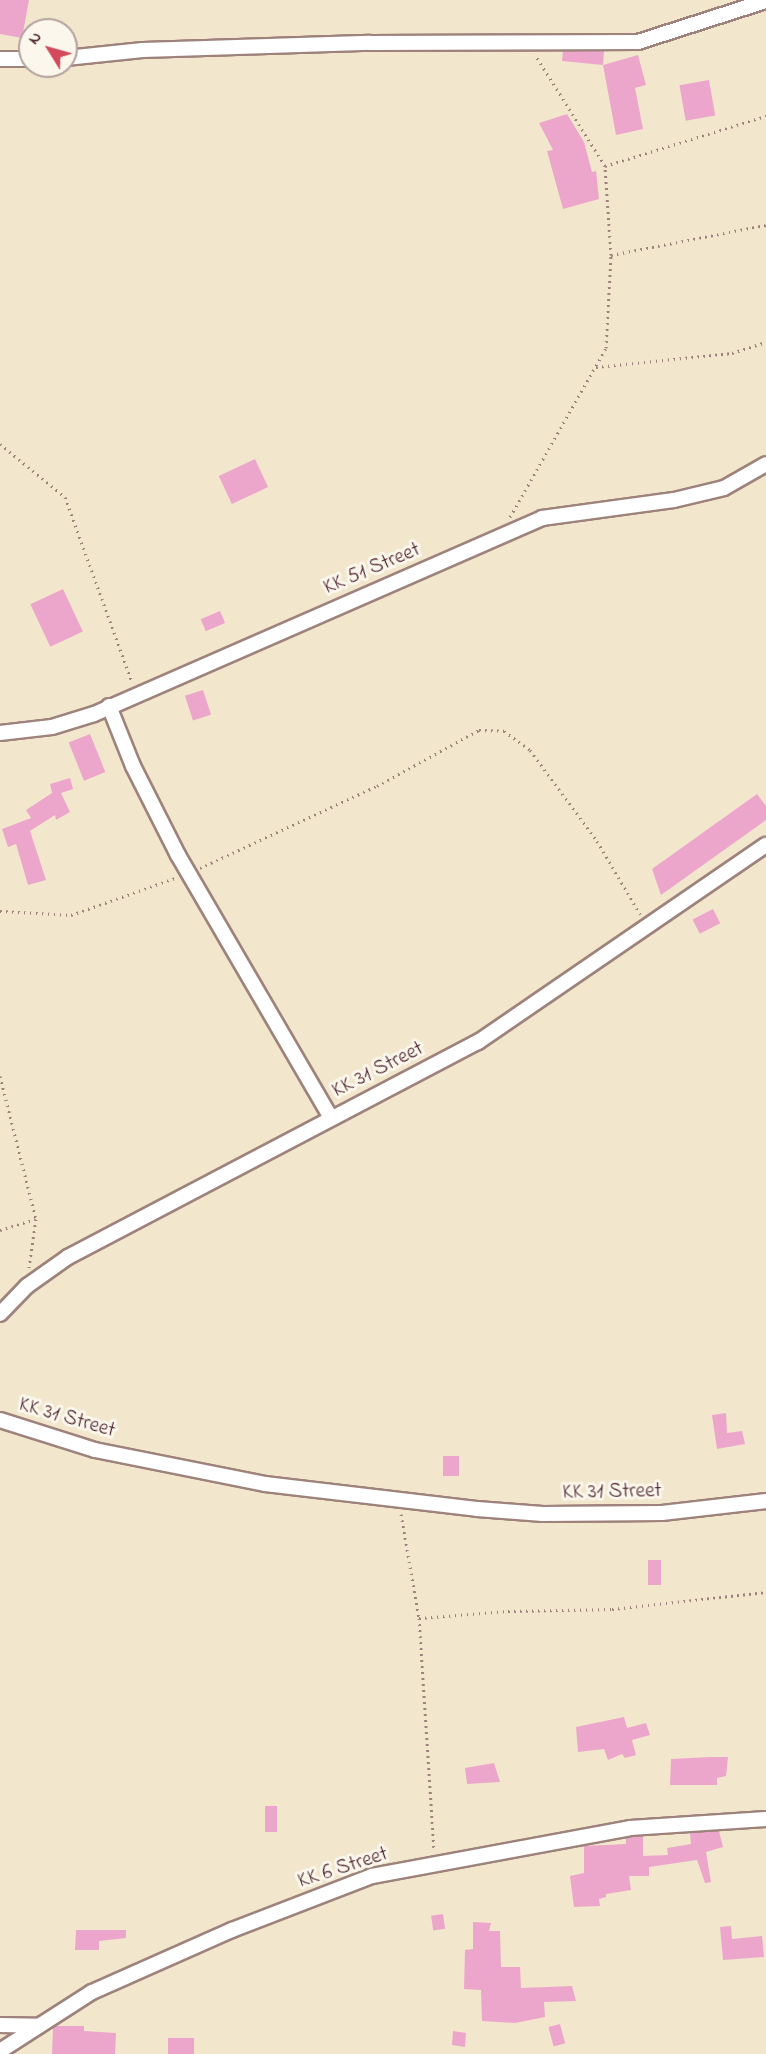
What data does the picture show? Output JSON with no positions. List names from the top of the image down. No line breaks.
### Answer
{"streets":{"street":["KK 51 Street","KK 31 Street","KK 6 Street"]},"north":"top left"}
